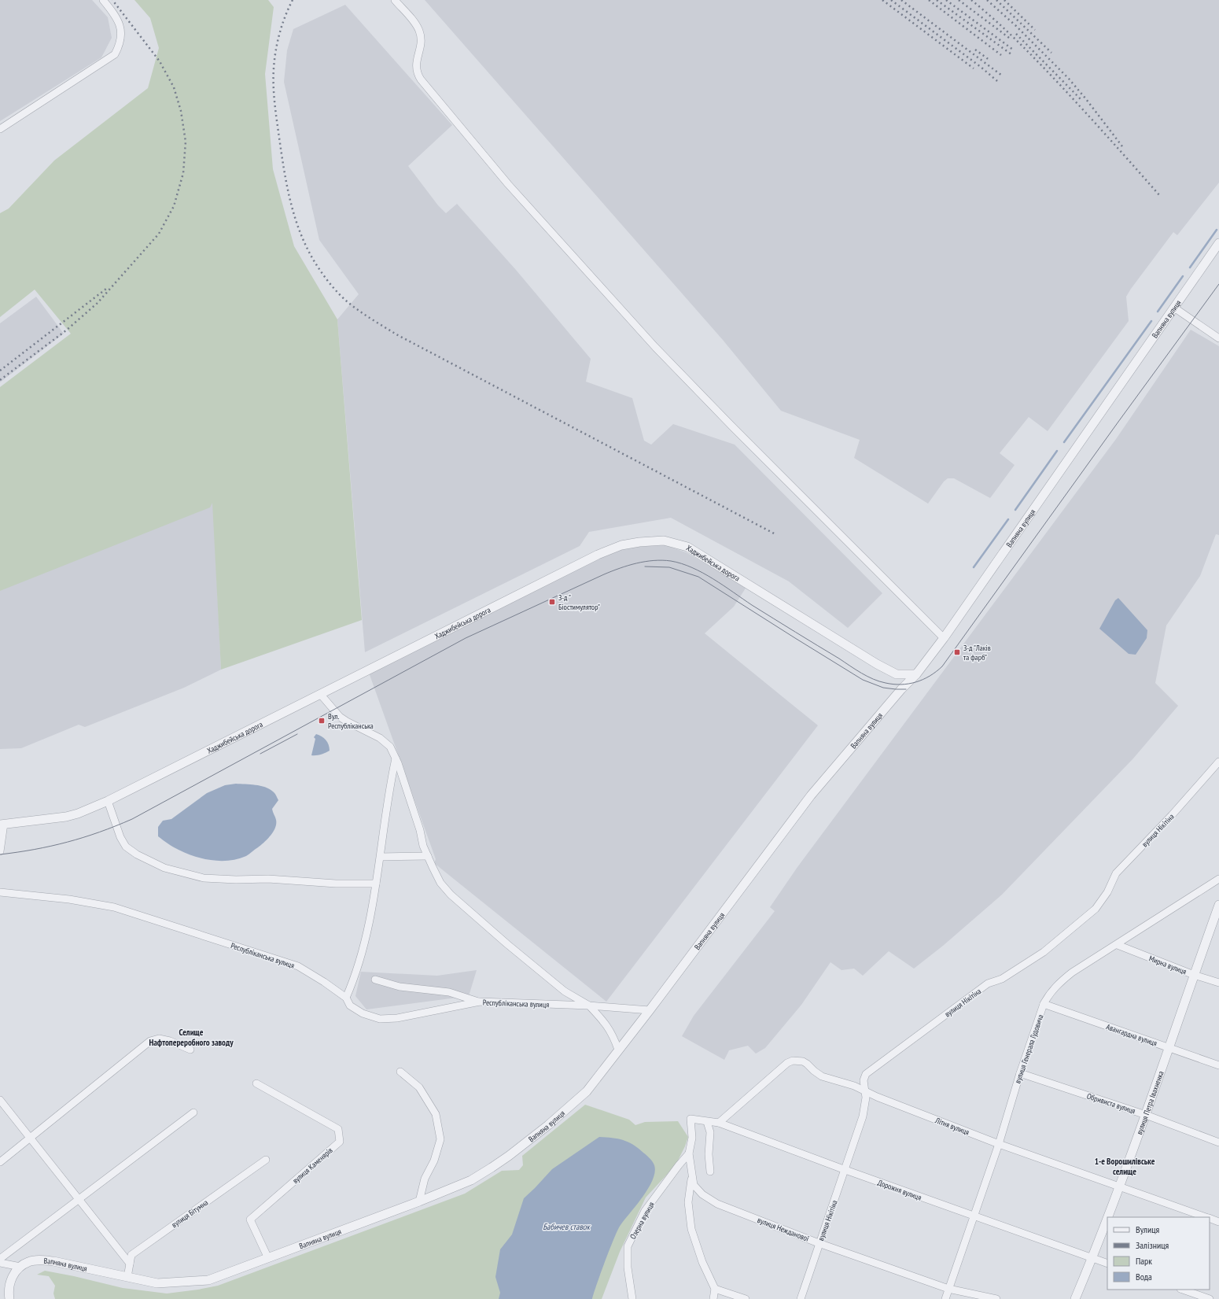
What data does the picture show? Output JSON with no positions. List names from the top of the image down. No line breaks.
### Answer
{"streets":{"street":["Вапняна вулиця","Хаджибейська дорога","вулиця Нікітіна","Республіканська вулиця","Мирна вулиця","Авангардна вулиця","вулиця Генерала Гудовича","вулиця Петра Івахненка","Обривиста вулиця","Літня вулиця","вулиця Каменярів","Дорожня вулиця","вулиця Бітумна","Озерна вулиця","вулиця Нежданової"]},"crossings":[["Вапняна вулиця","Хаджибейська дорога"],["Вапняна вулиця","Республіканська вулиця"],["Вапняна вулиця","вулиця Каменярів"],["Вапняна вулиця","вулиця Бітумна"],["вулиця Нікітіна","Літня вулиця"],["вулиця Нікітіна","Дорожня вулиця"],["вулиця Нікітіна","вулиця Нежданової"],["Мирна вулиця","вулиця Генерала Гудовича"],["Мирна вулиця","вулиця Петра Івахненка"],["Авангардна вулиця","вулиця Генерала Гудовича"],["Авангардна вулиця","вулиця Петра Івахненка"],["вулиця Генерала Гудовича","Обривиста вулиця"],["вулиця Генерала Гудовича","Літня вулиця"],["вулиця Генерала Гудовича","Дорожня вулиця"],["вулиця Генерала Гудовича","вулиця Нежданової"],["вулиця Петра Івахненка","Обривиста вулиця"],["вулиця Петра Івахненка","Літня вулиця"],["вулиця Петра Івахненка","Дорожня вулиця"],["Літня вулиця","Дорожня вулиця"],["Дорожня вулиця","вулиця Нежданової"],["Озерна вулиця","вулиця Нежданової"]],"districts":["Селище Нафтопереробного заводу","1-е Ворошилівське селище"],"water":["Бабичев ставок"],"places":{"transit":["З-д \" Біостимулятор\"","З-д \"Лаків та фарб\"","Вул. Республіканська"]},"legend":["Вулиця","Залізниця","Парк","Вода"]}
